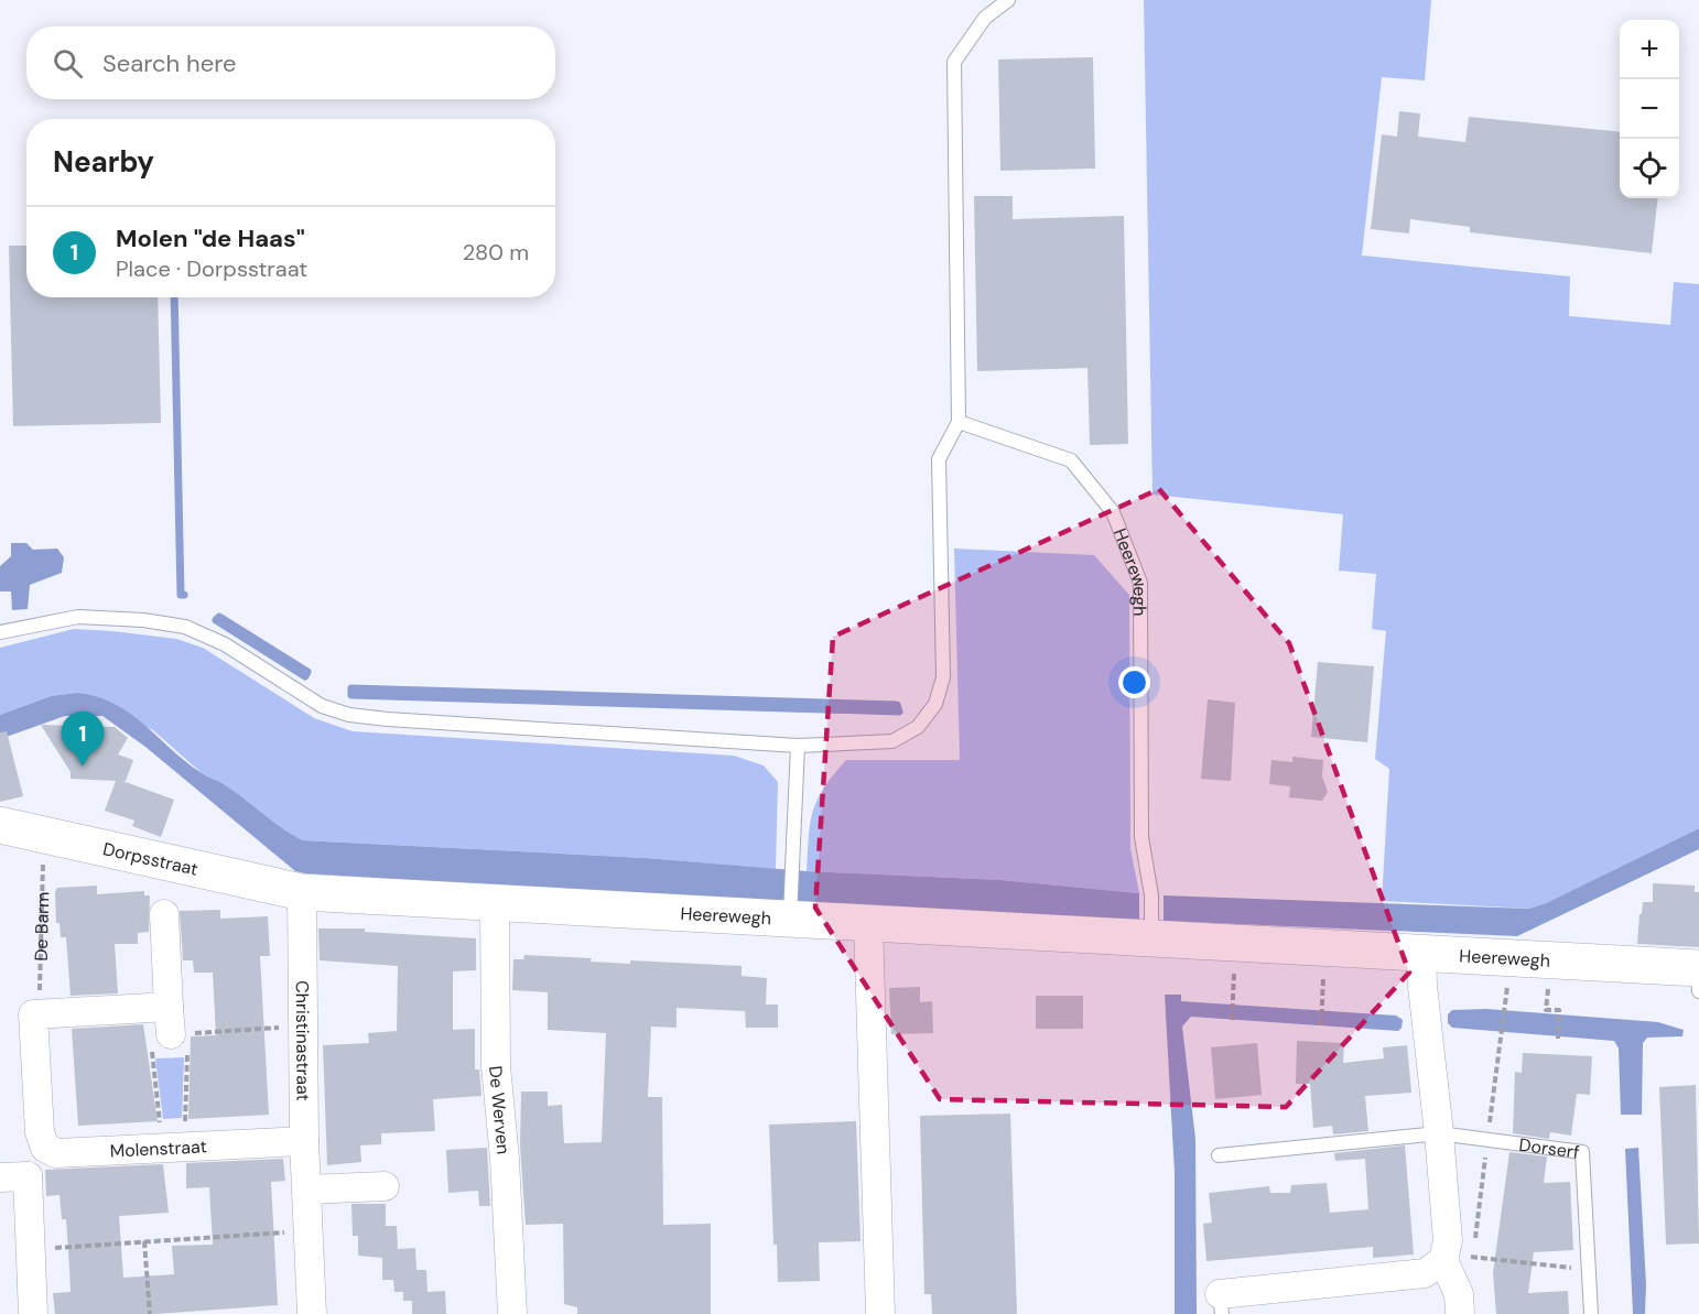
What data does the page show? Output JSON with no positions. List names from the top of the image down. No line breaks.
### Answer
{"streets":{"street":["Heerewegh","Dorpsstraat","Christinastraat","De Werven","Molenstraat"],"lane":["Dorserf"],"path":["De Barm"]},"crossings":[["Heerewegh","Dorpsstraat"],["Heerewegh","Christinastraat"],["Heerewegh","De Werven"],["Dorpsstraat","De Barm"],["Dorpsstraat","Christinastraat"],["Christinastraat","Molenstraat"]],"page":{"map_buttons":["+","−"],"search":"Search here","heading":"Nearby","list":[{"mark":"1","name":"Molen \"de Haas\"","note":"Place · Dorpsstraat","value":"280 m"}],"pins":"1"}}
